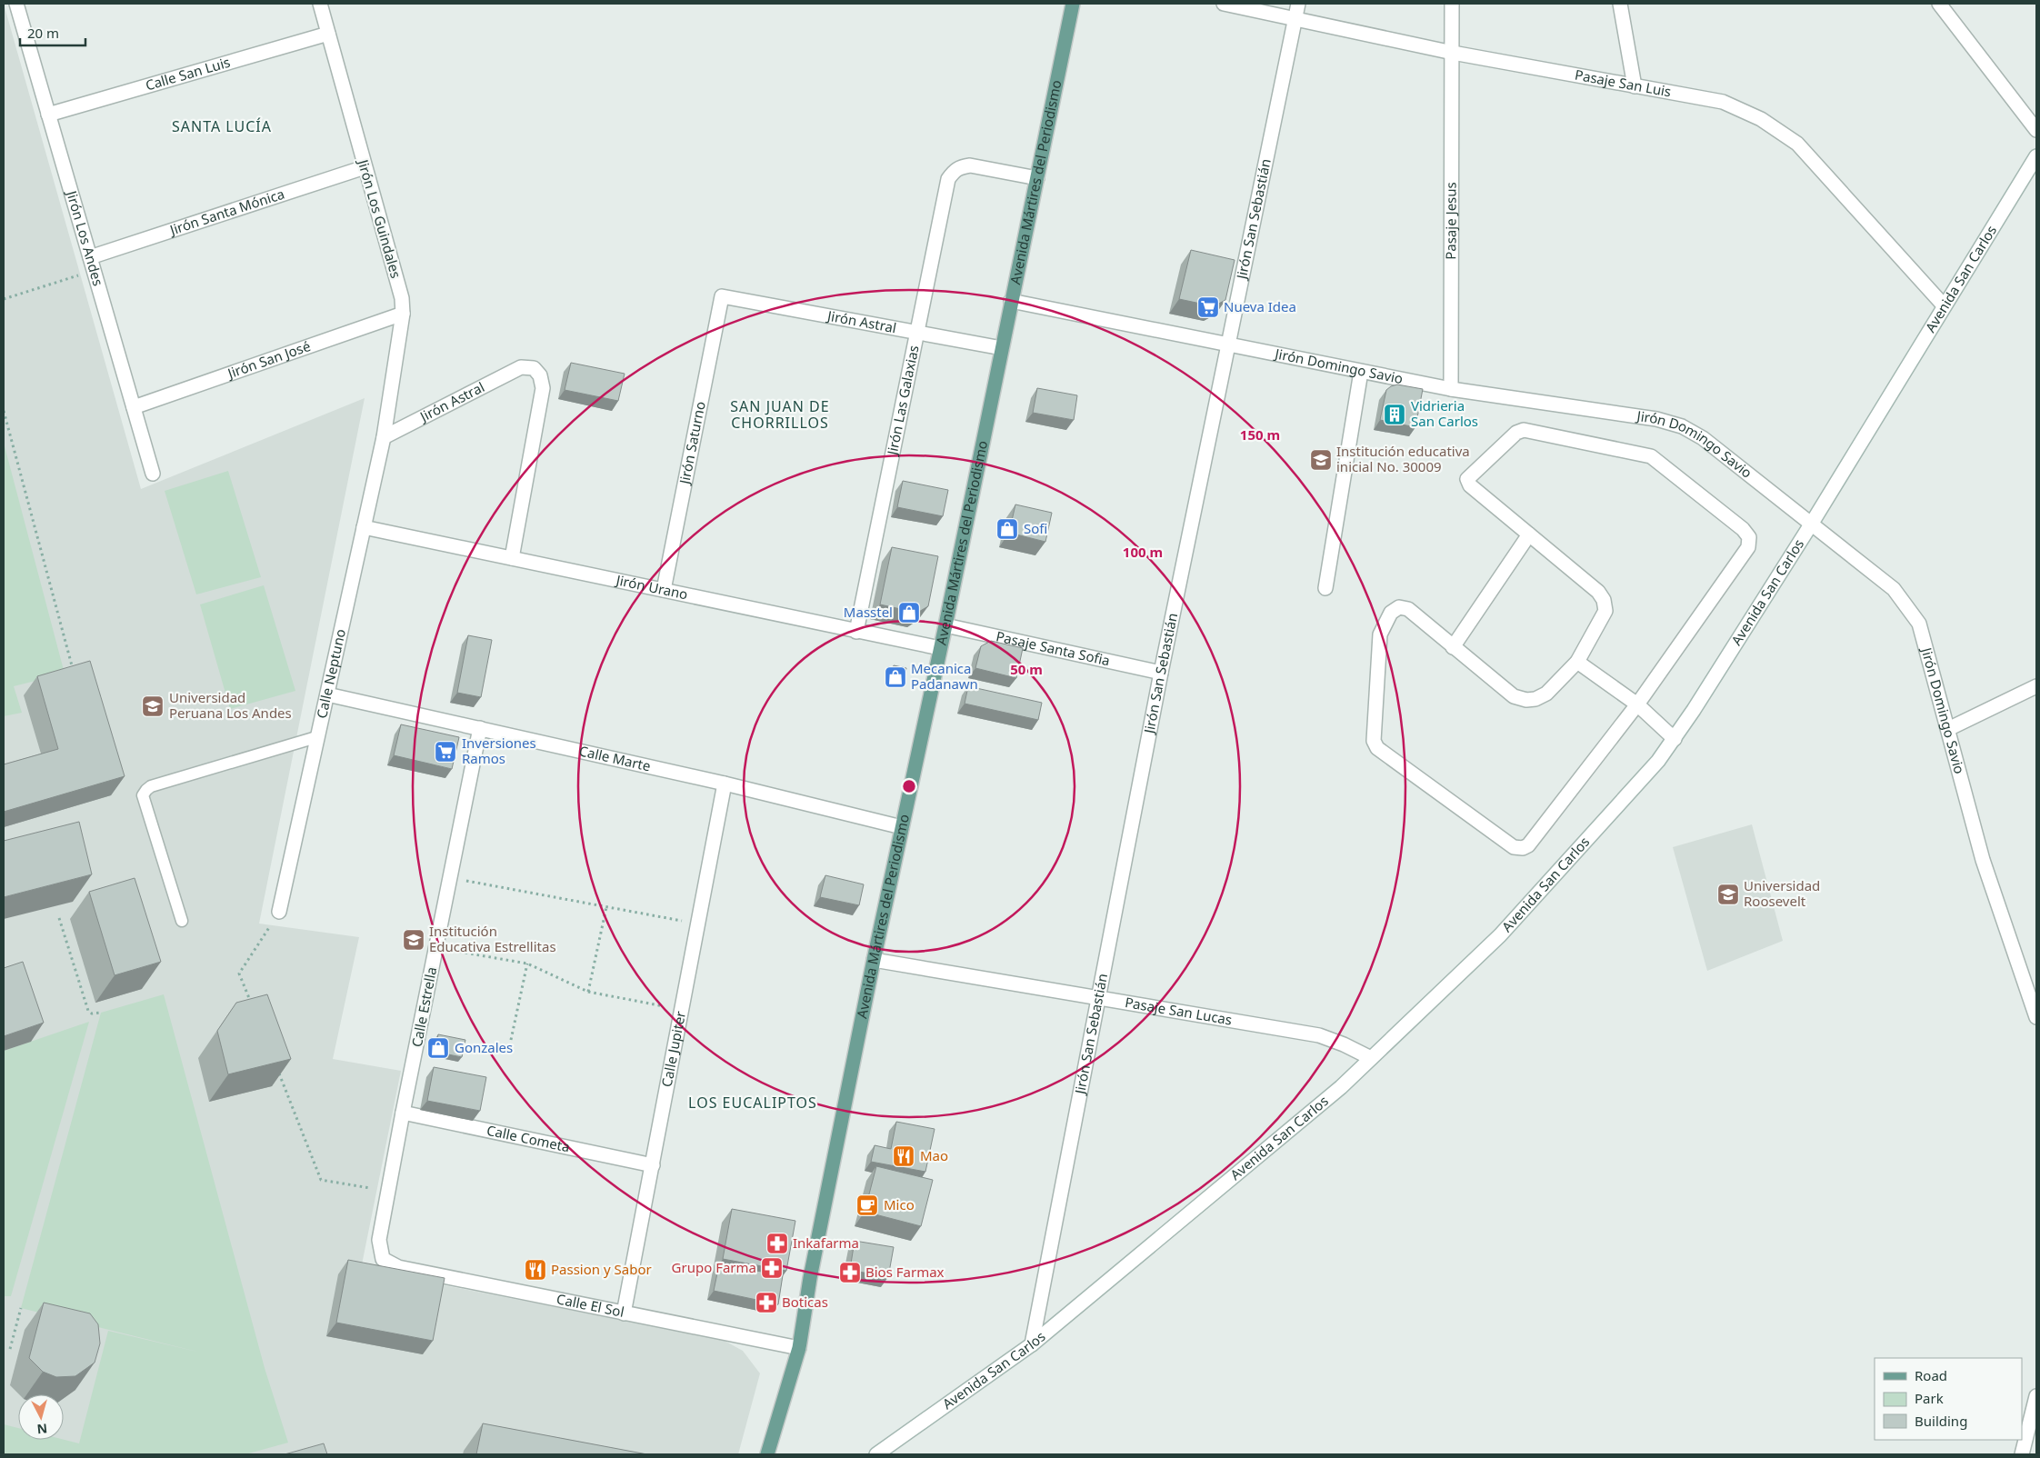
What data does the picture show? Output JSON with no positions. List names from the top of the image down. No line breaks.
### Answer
{"streets":{"main road":["Avenida Mártires del Periodismo"],"street":["Calle San Luis","Pasaje San Luis","Jirón Santa Mónica","Jirón Los Guindales","Jirón San Sebastián","Pasaje Jesus","Jirón Los Andes","Avenida San Carlos","Jirón Astral","Jirón San José","Jirón Domingo Savio","Jirón Las Galaxias","Jirón Saturno","Jirón Urano","Pasaje Santa Sofia","Calle Neptuno","Calle Marte","Calle Estrella","Pasaje San Lucas","Calle Jupiter","Calle Cometa","Calle El Sol"]},"crossings":[["Calle San Luis","Jirón Los Guindales"],["Calle San Luis","Jirón Los Andes"],["Pasaje San Luis","Jirón San Sebastián"],["Pasaje San Luis","Pasaje Jesus"],["Pasaje San Luis","Avenida San Carlos"],["Avenida Mártires del Periodismo","Jirón Astral"],["Avenida Mártires del Periodismo","Jirón Domingo Savio"],["Avenida Mártires del Periodismo","Jirón Las Galaxias"],["Avenida Mártires del Periodismo","Jirón Urano"],["Avenida Mártires del Periodismo","Pasaje Santa Sofia"],["Avenida Mártires del Periodismo","Calle Marte"],["Avenida Mártires del Periodismo","Pasaje San Lucas"],["Avenida Mártires del Periodismo","Calle El Sol"],["Jirón Santa Mónica","Jirón Los Guindales"],["Jirón Santa Mónica","Jirón Los Andes"],["Jirón Los Guindales","Jirón Astral"],["Jirón Los Guindales","Jirón San José"],["Jirón Los Guindales","Calle Neptuno"],["Jirón San Sebastián","Avenida San Carlos"],["Jirón San Sebastián","Jirón Domingo Savio"],["Jirón San Sebastián","Pasaje Santa Sofia"],["Jirón San Sebastián","Pasaje San Lucas"],["Pasaje Jesus","Jirón Domingo Savio"],["Jirón Los Andes","Jirón San José"],["Avenida San Carlos","Jirón Domingo Savio"],["Avenida San Carlos","Pasaje San Lucas"],["Jirón Astral","Jirón Las Galaxias"],["Jirón Astral","Jirón Saturno"],["Jirón Astral","Jirón Urano"],["Jirón Astral","Calle Neptuno"],["Jirón Las Galaxias","Jirón Urano"],["Jirón Saturno","Jirón Urano"],["Jirón Urano","Calle Neptuno"],["Calle Neptuno","Calle Marte"],["Calle Marte","Calle Estrella"],["Calle Marte","Calle Jupiter"],["Calle Estrella","Calle Cometa"],["Calle Estrella","Calle El Sol"],["Calle Jupiter","Calle Cometa"],["Calle Jupiter","Calle El Sol"]],"districts":["SANTA LUCÍA","SAN JUAN DE CHORRILLOS","LOS EUCALIPTOS"],"places":{"supermarket":["Nueva Idea","Inversiones Ramos"],"building":["Vidrieria San Carlos"],"school or university":["Institución educativa inicial No. 30009","Universidad Peruana Los Andes","Universidad Roosevelt","Institución Educativa Estrellitas"],"shop":["Sofi","Masstel","Mecanica Padanawn","Gonzales"],"restaurant":["Mao","Passion y Sabor"],"cafe":["Mico"],"pharmacy":["Inkafarma","Grupo Farma","Bios Farmax","Boticas"]},"legend":["Road","Park","Building"],"scale_bar":"20 m","north":"bottom","rings":["150 m","100 m","50 m"]}
